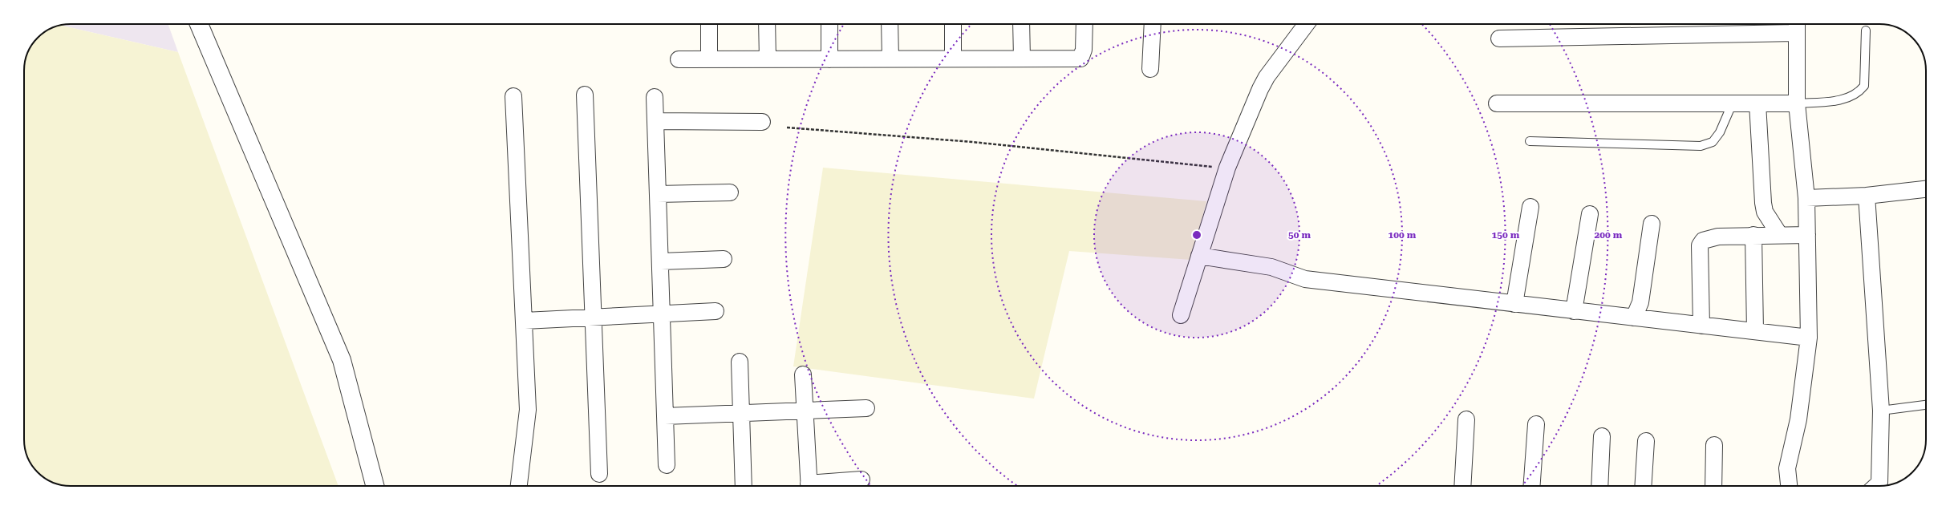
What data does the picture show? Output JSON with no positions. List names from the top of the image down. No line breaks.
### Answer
{"rings":["50 m","100 m","150 m","200 m"]}
